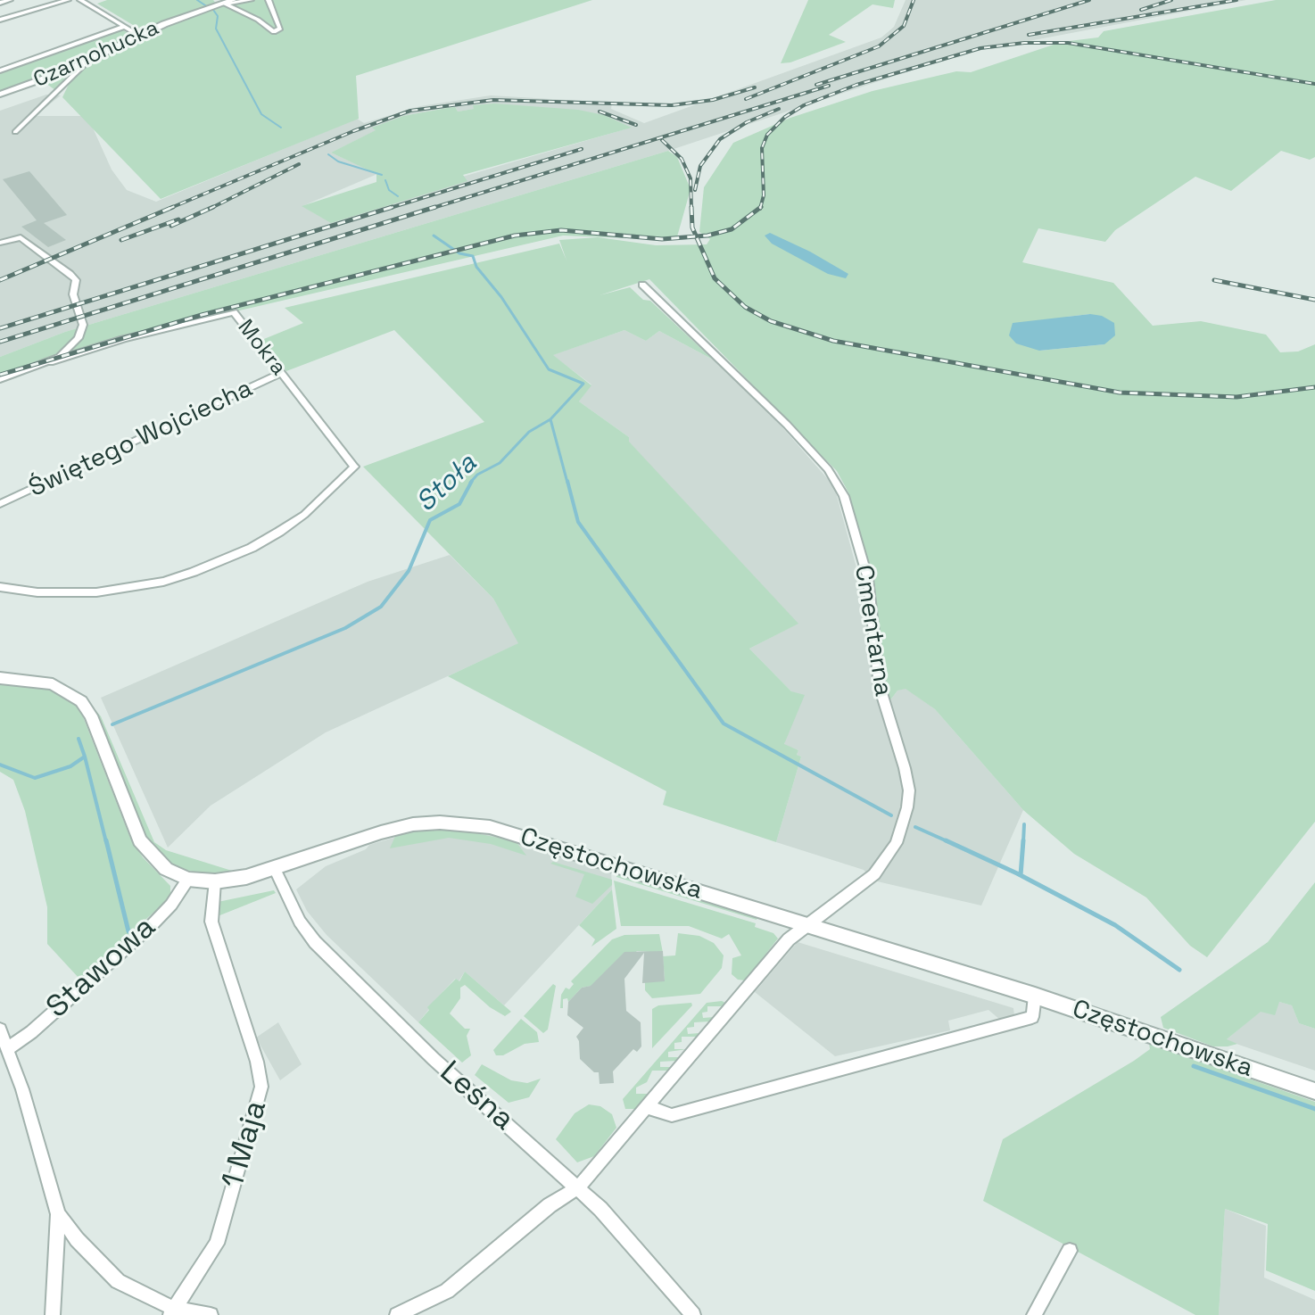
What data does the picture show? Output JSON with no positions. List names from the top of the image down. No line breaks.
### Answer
{"streets":{"street":["Czarnohucka","Mokra","Świętego Wojciecha","Cmentarna","Częstochowska","Stawowa","Leśna","1 Maja"]},"crossings":[["Mokra","Świętego Wojciecha"],["Cmentarna","Częstochowska"],["Cmentarna","Leśna"],["Częstochowska","Stawowa"],["Częstochowska","Leśna"],["Częstochowska","1 Maja"]],"water":["Stoła"]}
